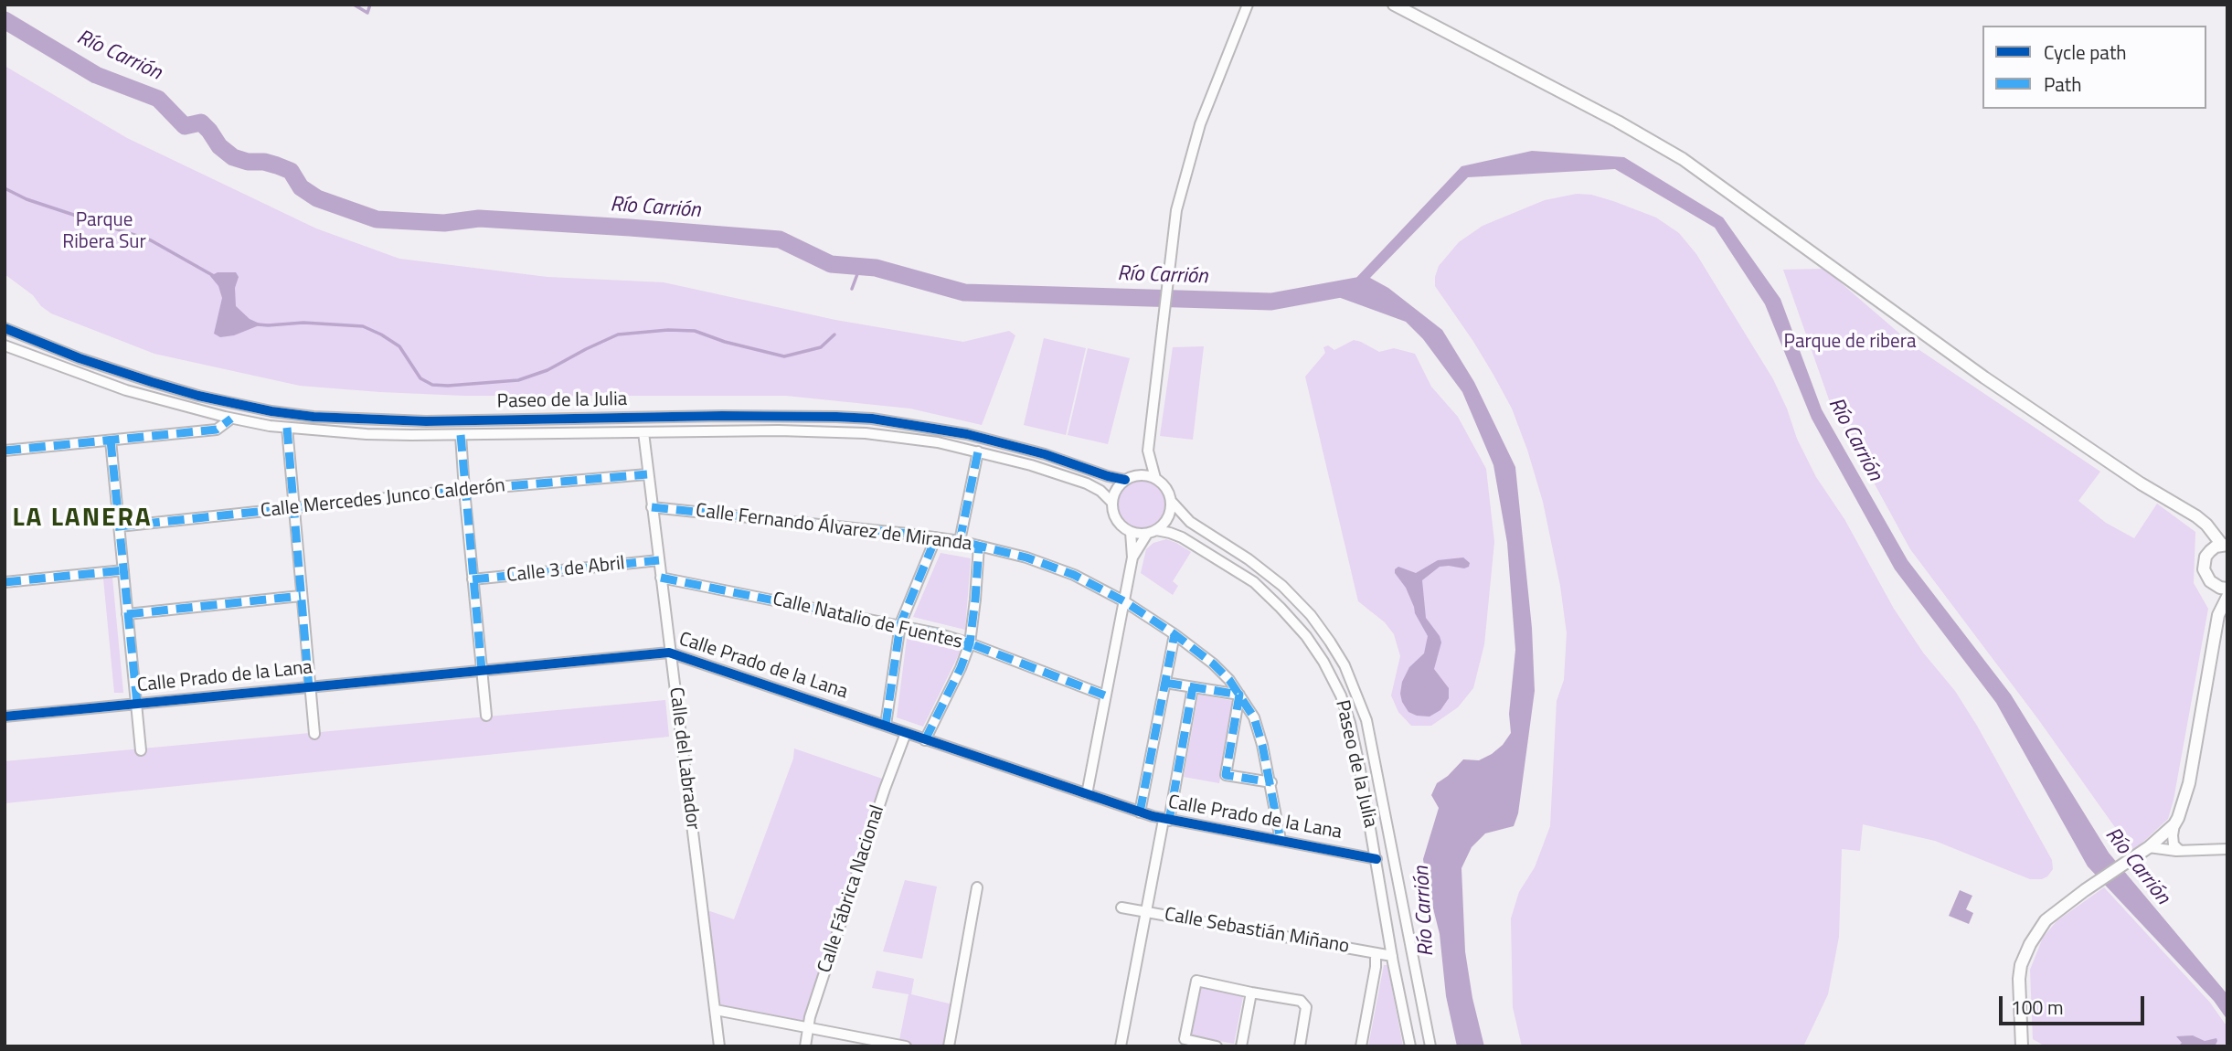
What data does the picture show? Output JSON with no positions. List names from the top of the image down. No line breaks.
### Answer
{"streets":{"street":["Paseo de la Julia","Calle Mercedes Junco Calderón","Calle Fernando Álvarez de Miranda","Calle 3 de Abril","Calle Natalio de Fuentes","Calle Prado de la Lana","Calle del Labrador","Calle Fábrica Nacional","Calle Sebastián Miñano"]},"crossings":[["Paseo de la Julia","Calle Prado de la Lana"],["Paseo de la Julia","Calle del Labrador"],["Paseo de la Julia","Calle Sebastián Miñano"],["Calle Mercedes Junco Calderón","Calle del Labrador"],["Calle Fernando Álvarez de Miranda","Calle Prado de la Lana"],["Calle Fernando Álvarez de Miranda","Calle del Labrador"],["Calle 3 de Abril","Calle del Labrador"],["Calle Natalio de Fuentes","Calle del Labrador"],["Calle Prado de la Lana","Calle del Labrador"],["Calle Prado de la Lana","Calle Fábrica Nacional"]],"districts":["LA LANERA"],"water":["Río Carrión"],"parks":["Parque Ribera Sur","Parque de ribera"],"legend":["Cycle path","Path"],"scale_bar":"100 m"}
